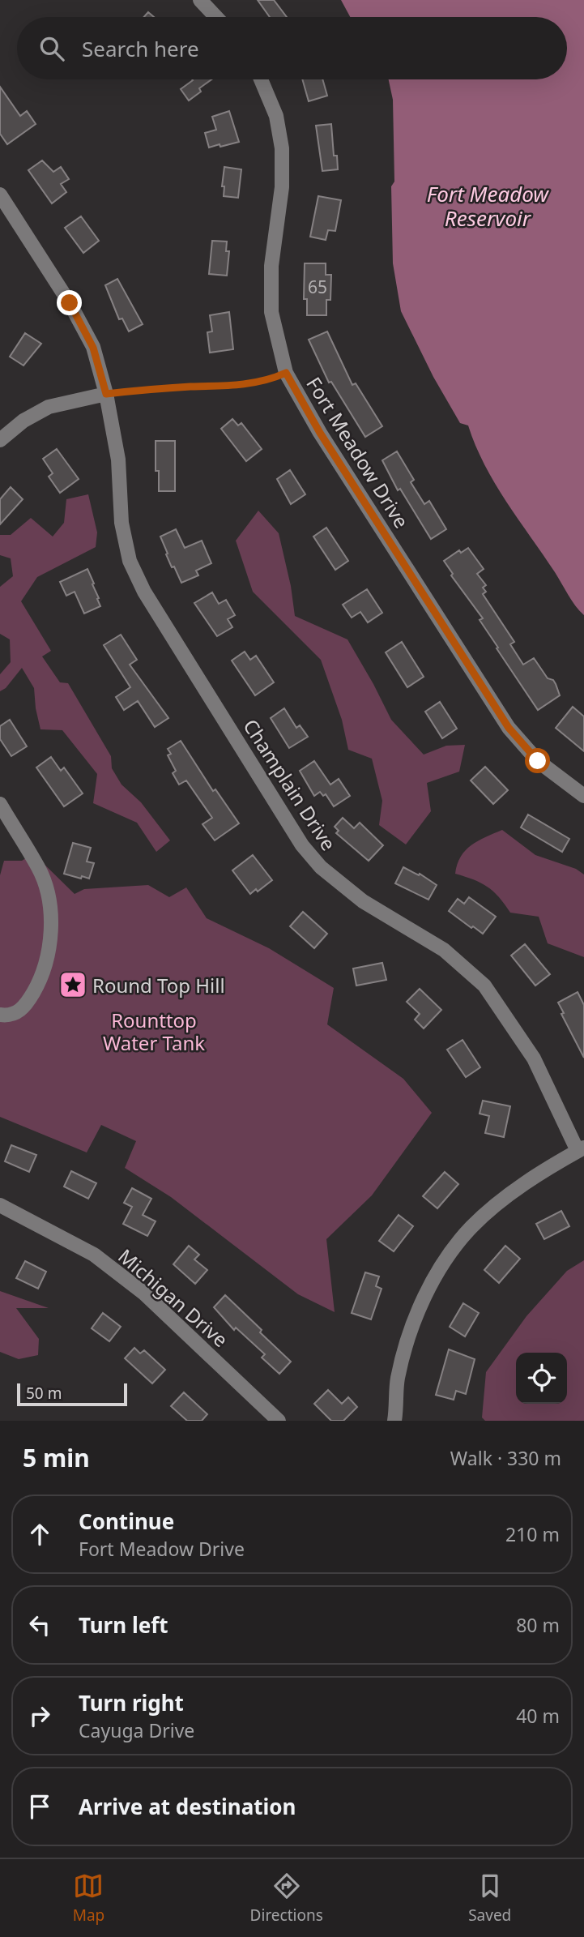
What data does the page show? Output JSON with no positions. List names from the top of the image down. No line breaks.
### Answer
{"streets":{"street":["Fort Meadow Drive","Champlain Drive","Michigan Drive"]},"water":["Fort Meadow Reservoir"],"parks":["Rounttop Water Tank"],"places":{"place":["Round Top Hill"]},"house_numbers":["65"],"scale_bar":"50 m","page":{"search":"Search here","scale":"50 m","heading":["5 min","Walk · 330 m"],"list":[["Continue","Fort Meadow Drive","210 m"],["Turn left","80 m"],["Turn right","Cayuga Drive","40 m"],"Arrive at destination"],"nav":["Map","Directions","Saved"]}}
